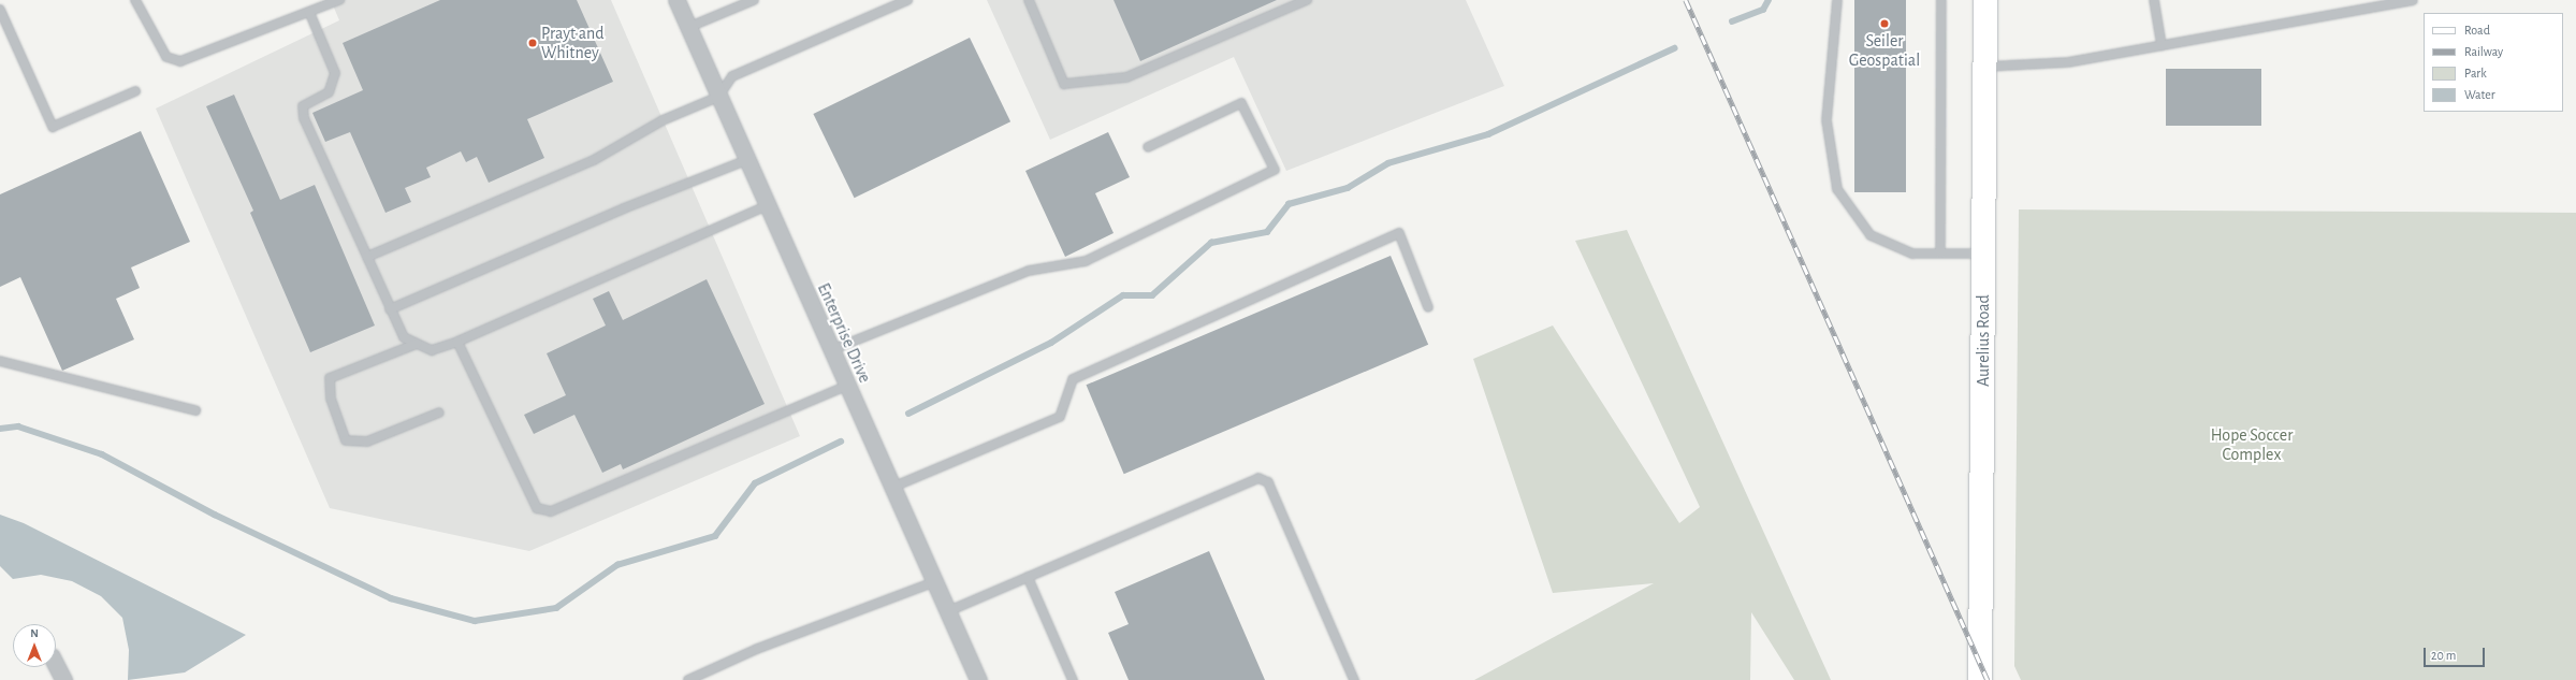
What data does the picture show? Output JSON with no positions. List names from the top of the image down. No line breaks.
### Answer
{"streets":{"street":["Enterprise Drive","Aurelius Road"]},"parks":["Hope Soccer Complex"],"places":["Seiler Geospatial","Prayt and Whitney"],"legend":["Road","Railway","Park","Water"],"scale_bar":"20 m","north":"top"}
